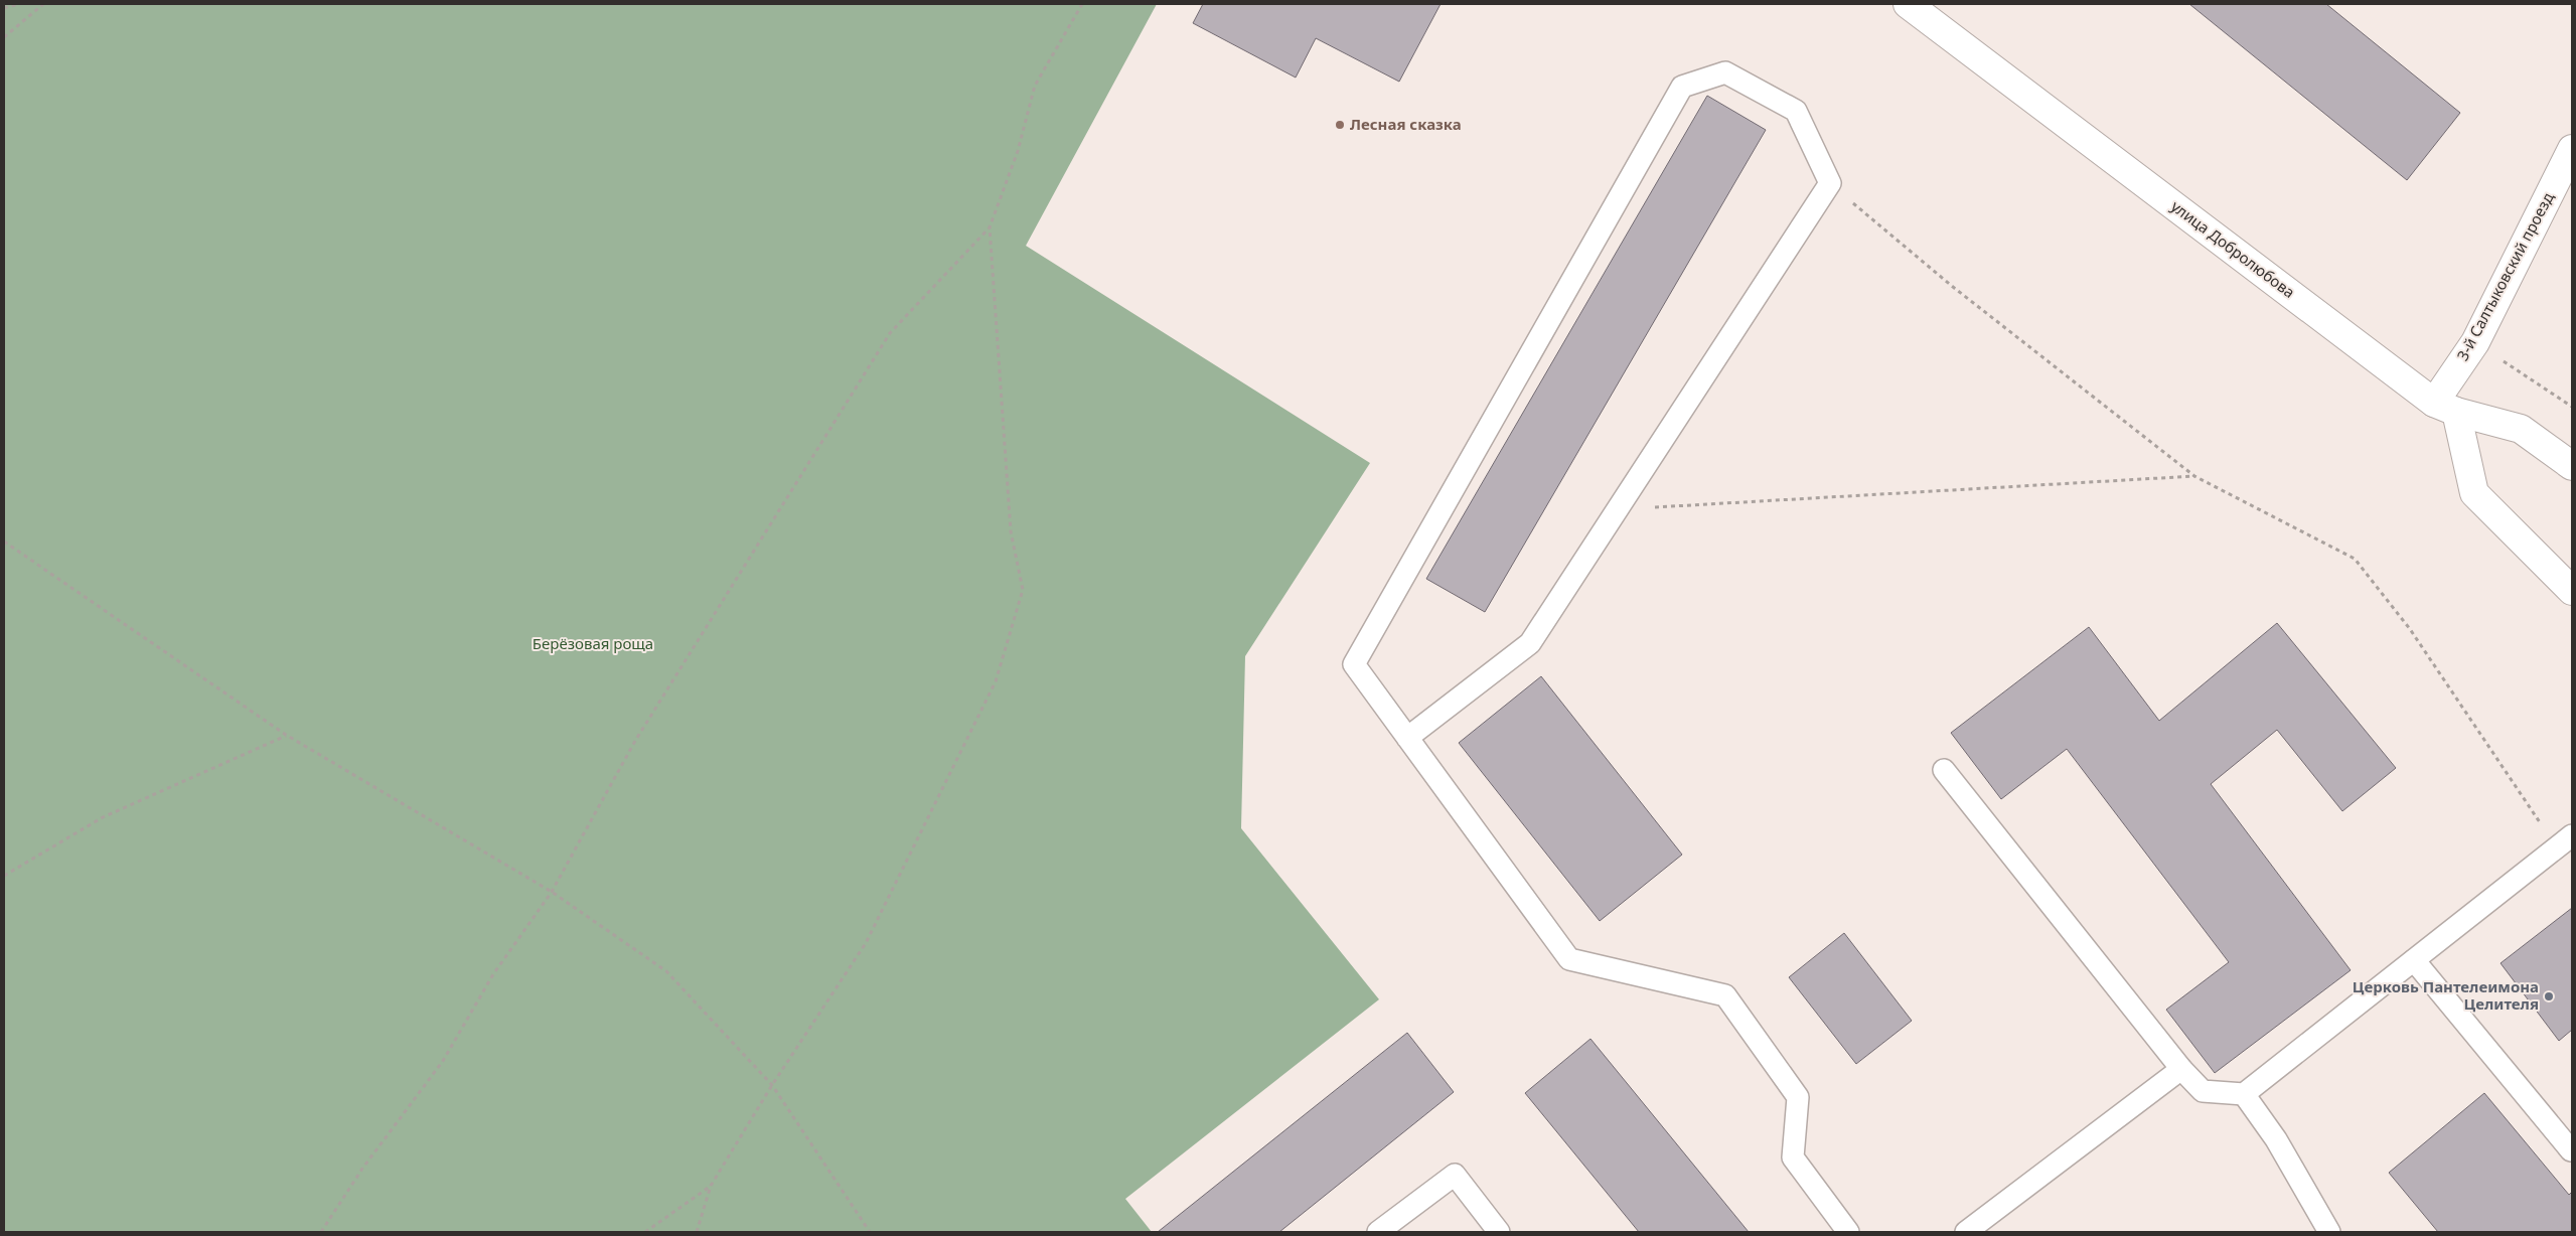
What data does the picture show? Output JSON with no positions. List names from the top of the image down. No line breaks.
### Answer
{"streets":{"street":["улица Добролюбова","3-й Салтыковский проезд"]},"crossings":[["улица Добролюбова","3-й Салтыковский проезд"]],"parks":["Берёзовая роща"],"places":["Лесная сказка","Церковь Пантелеимона Целителя"]}
